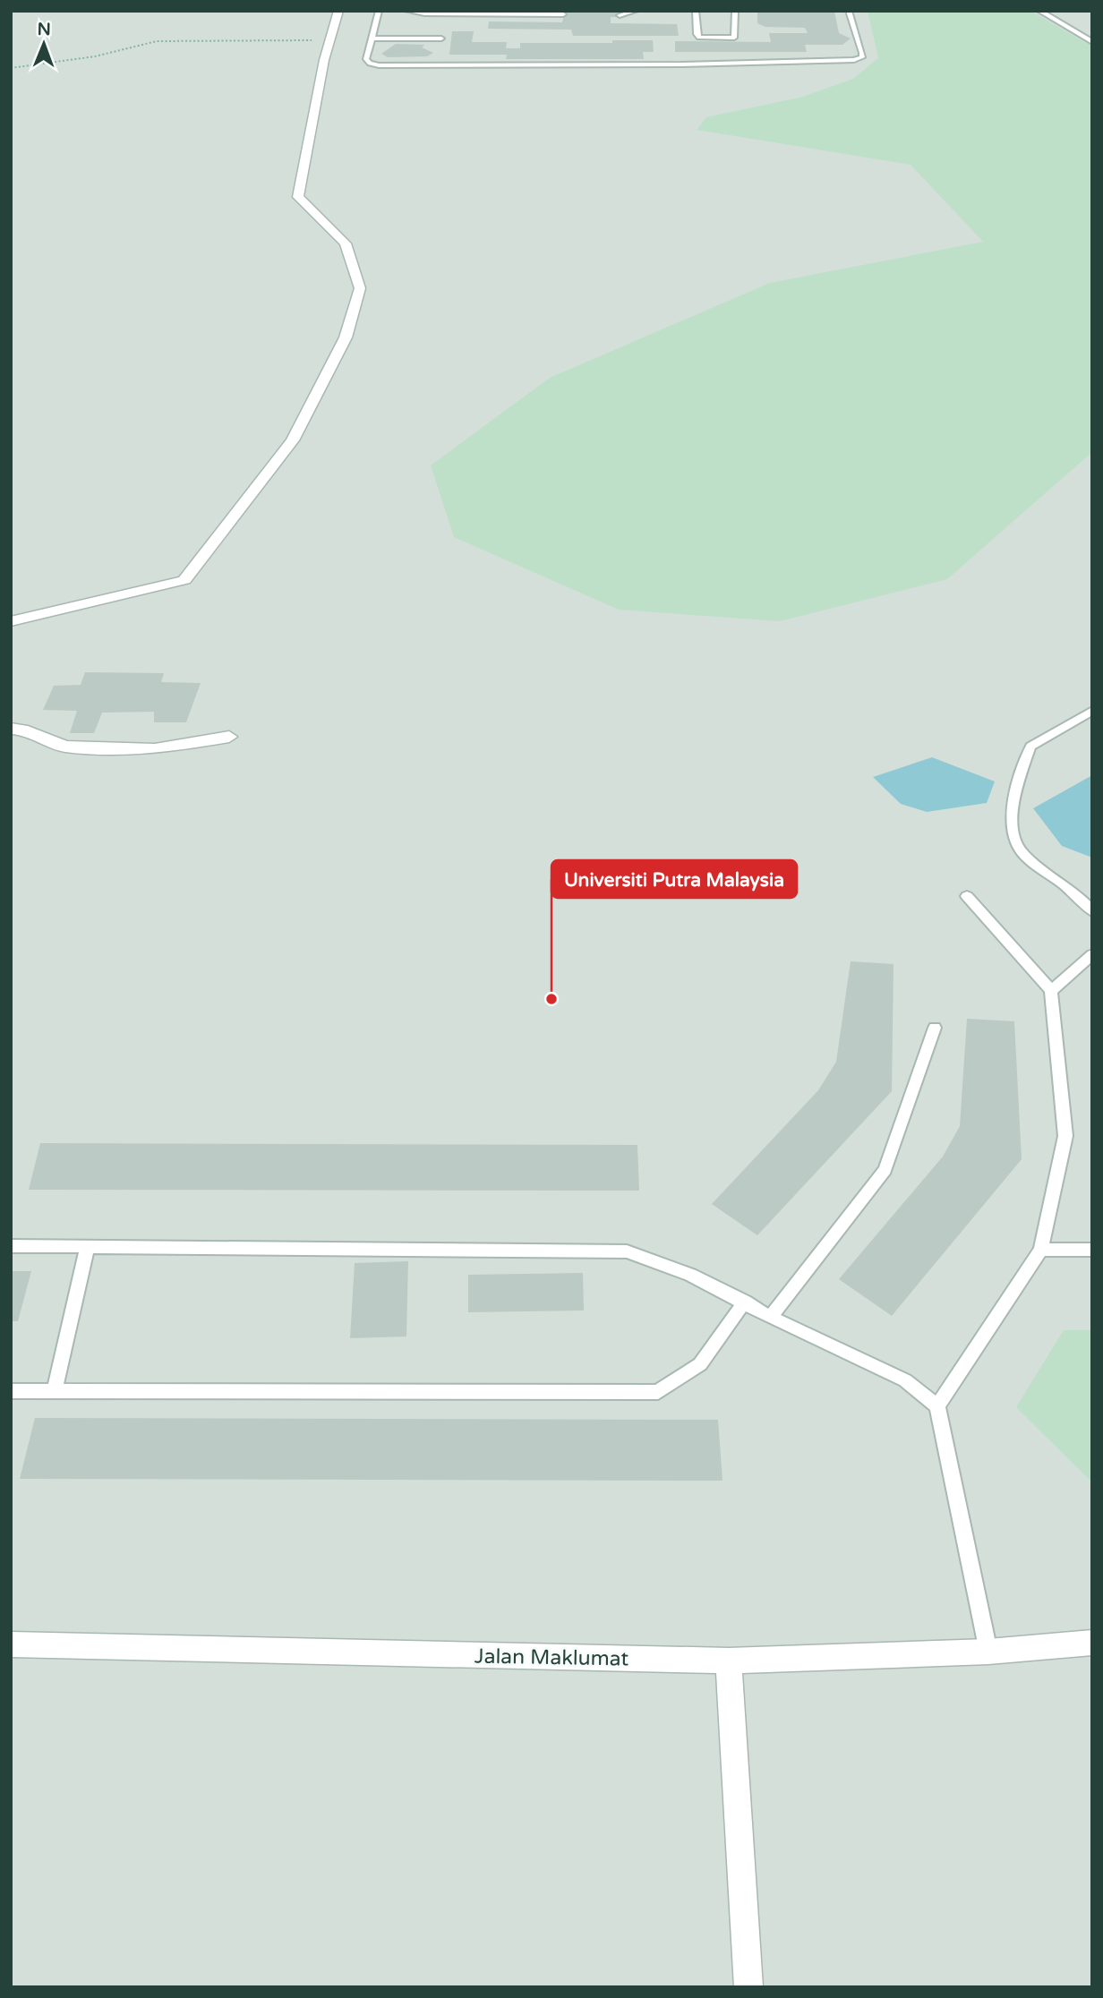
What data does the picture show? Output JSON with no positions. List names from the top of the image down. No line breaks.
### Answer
{"streets":{"street":["Jalan Maklumat"]},"places":["Universiti Putra Malaysia"],"north":"top"}
